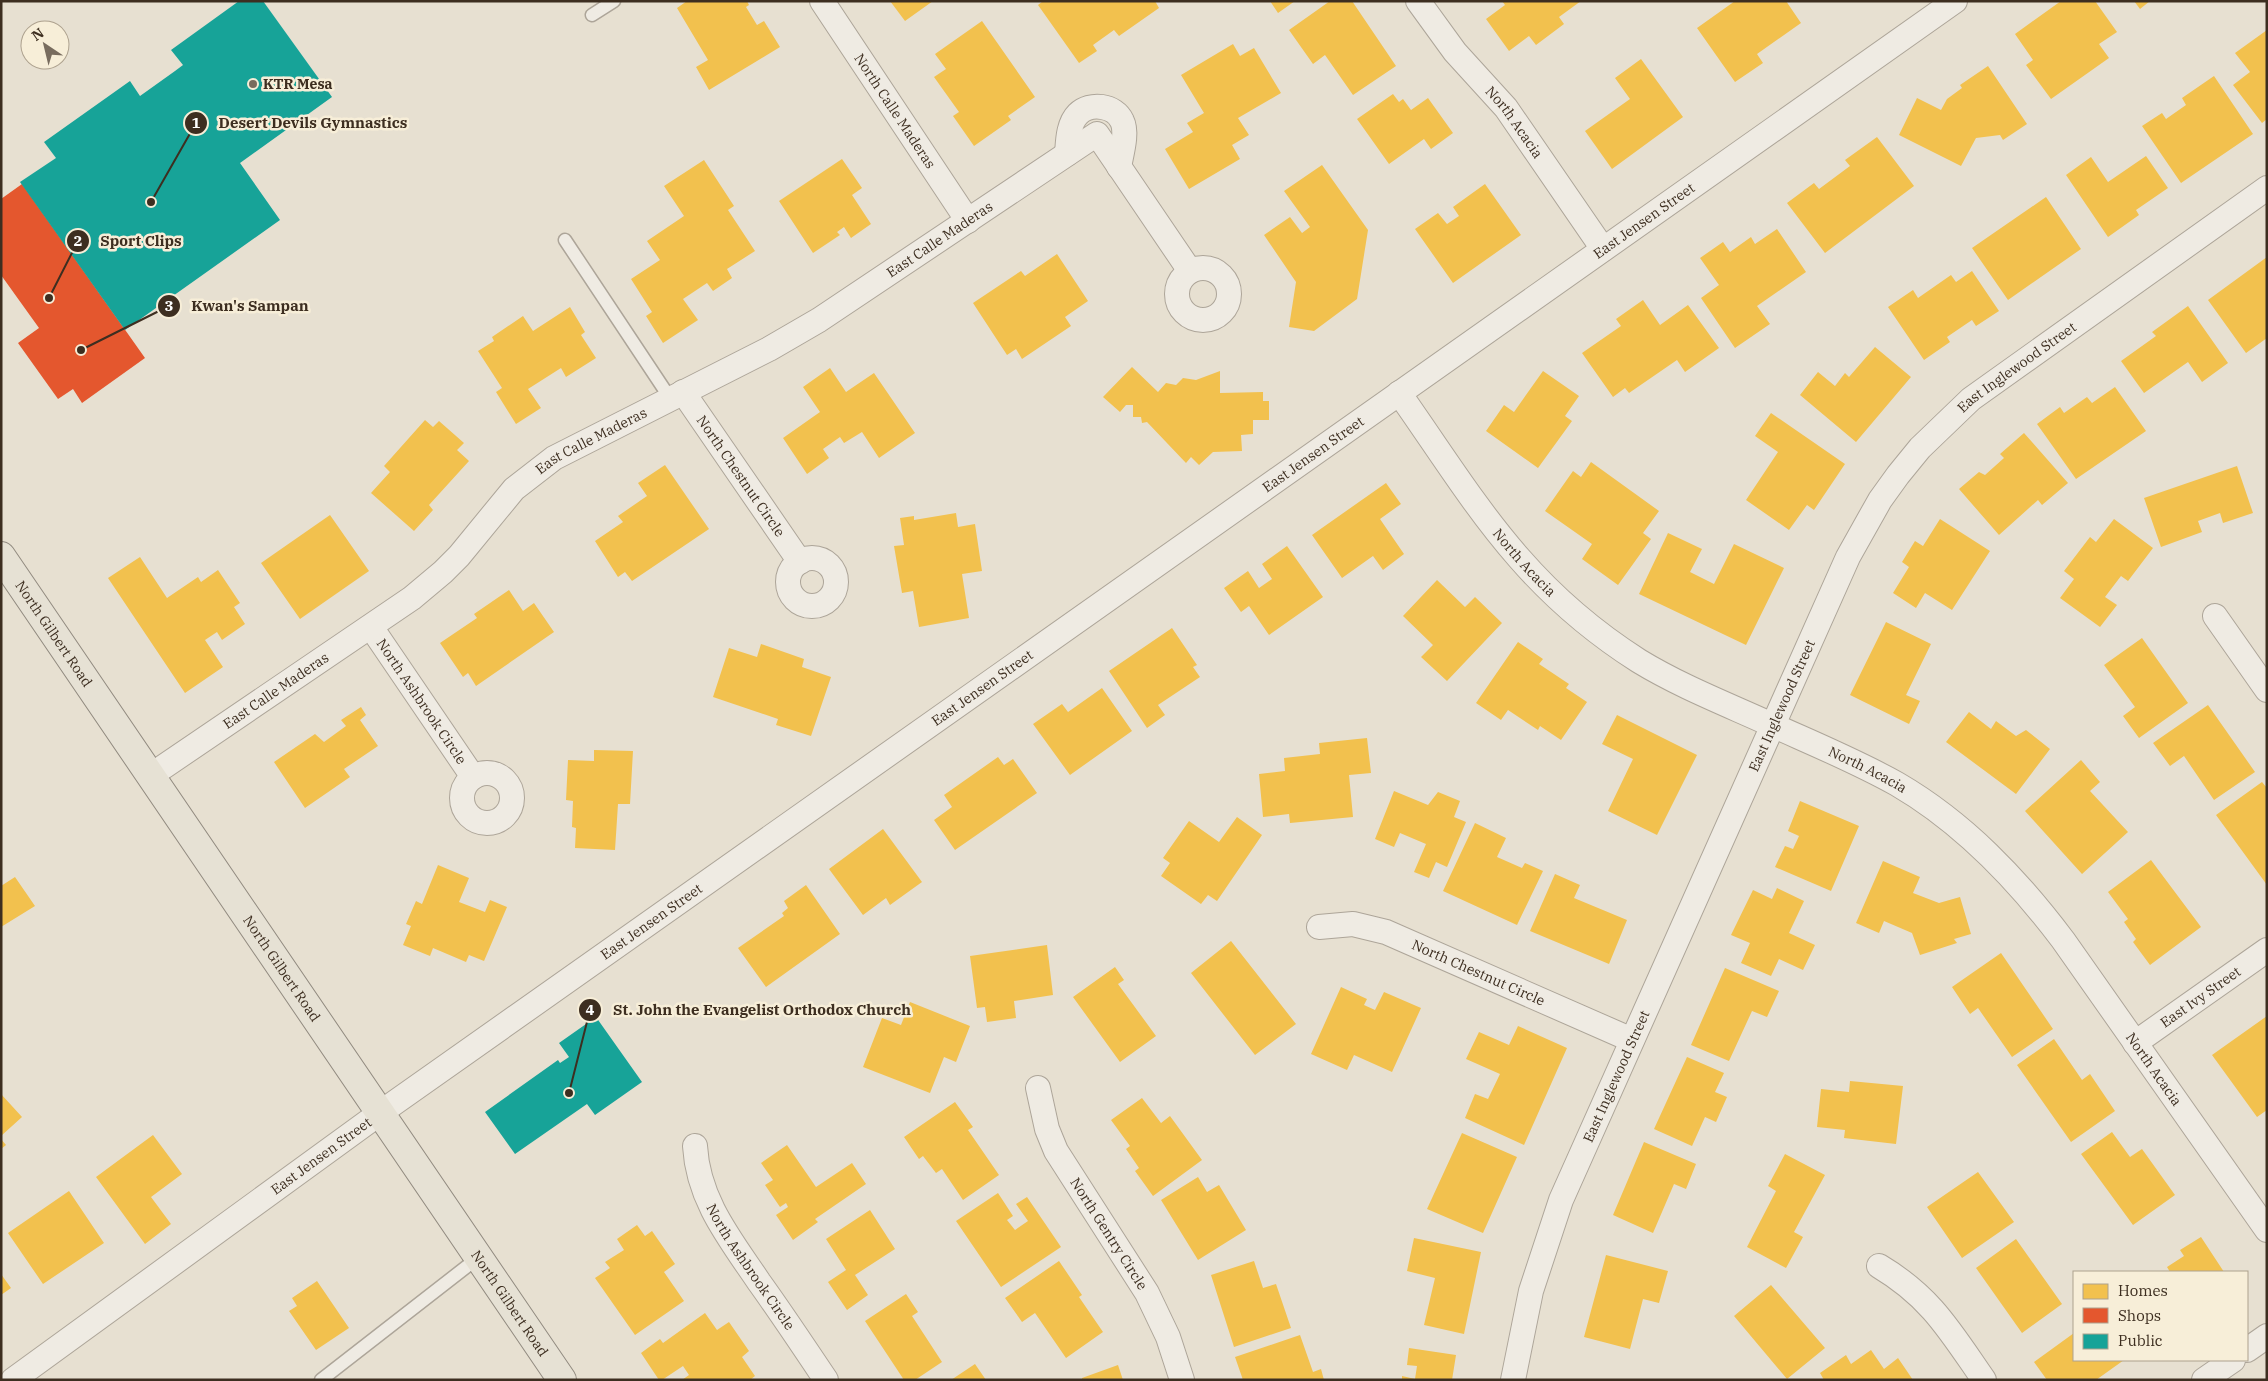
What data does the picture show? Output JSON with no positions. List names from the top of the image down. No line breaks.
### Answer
{"streets":{"main road":["North Gilbert Road"],"street":["North Calle Maderas","North Acacia","East Jensen Street","East Calle Maderas","East Inglewood Street","North Chestnut Circle","North Ashbrook Circle","East Ivy Street","North Gentry Circle"]},"crossings":[["North Calle Maderas","East Calle Maderas"],["North Acacia","East Jensen Street"],["North Acacia","East Inglewood Street"],["North Acacia","East Ivy Street"],["East Jensen Street","North Gilbert Road"],["East Calle Maderas","North Chestnut Circle"],["East Calle Maderas","North Gilbert Road"],["East Calle Maderas","North Ashbrook Circle"],["East Inglewood Street","North Chestnut Circle"]],"places":["KTR Mesa","Desert Devils Gymnastics","Sport Clips","Kwan's Sampan","St. John the Evangelist Orthodox Church"],"legend":["Homes","Shops","Public"],"north":"top left"}
